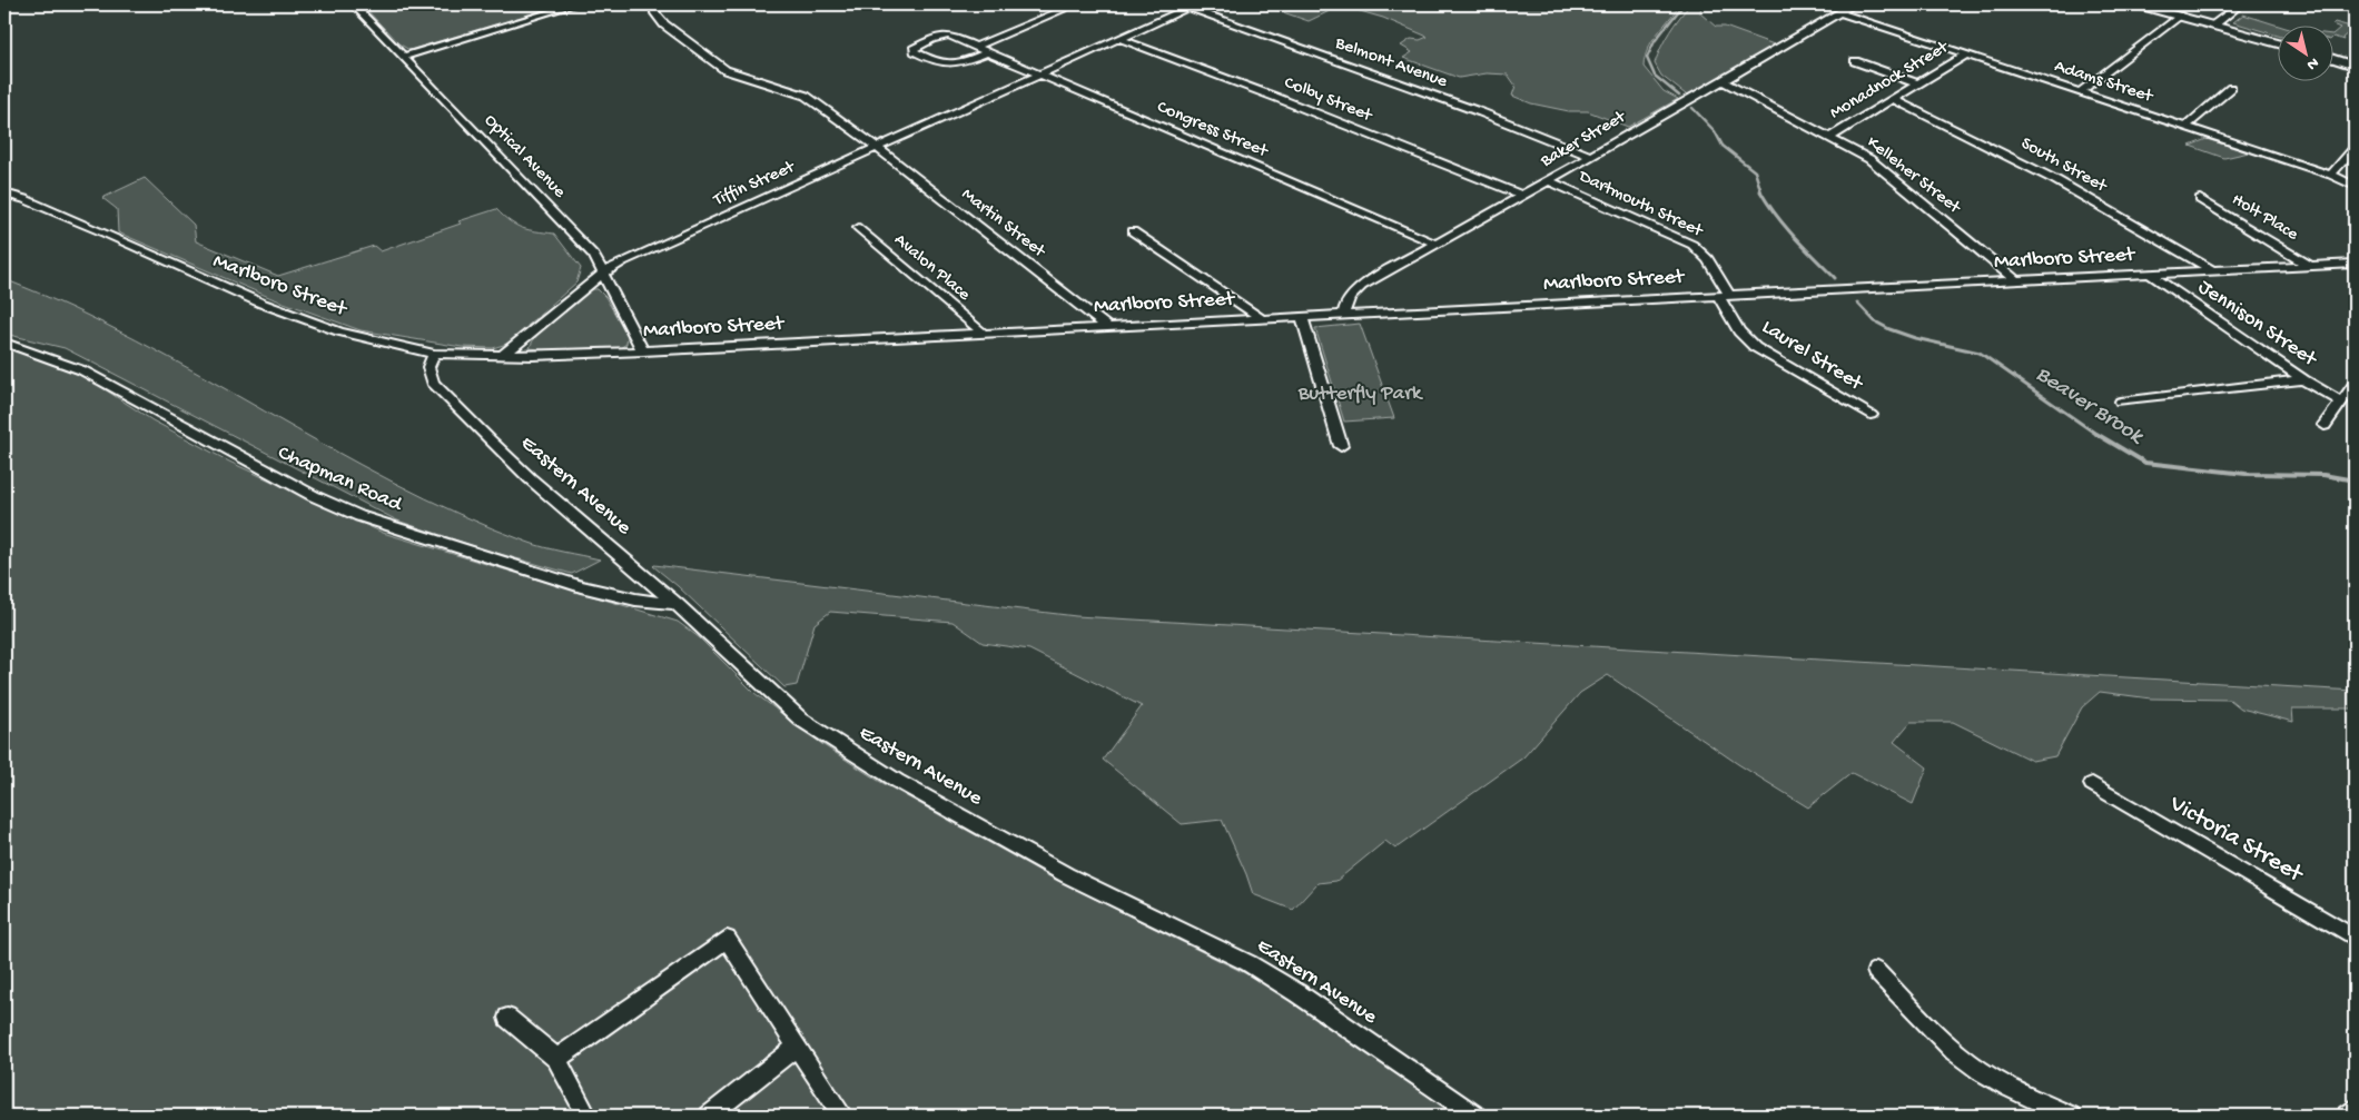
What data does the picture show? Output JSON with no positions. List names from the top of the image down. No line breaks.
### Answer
{"streets":{"street":["Belmont Avenue","Monadnock Street","Adams Street","Colby Street","Congress Street","Baker Street","Optical Avenue","South Street","Kelleher Street","Tiffin Street","Dartmouth Street","Holt Place","Martin Street","Marlboro Street","Avalon Place","Jennison Street","Laurel Street","Chapman Road","Eastern Avenue","Victoria Street"]},"crossings":[["Belmont Avenue","Baker Street"],["Belmont Avenue","Tiffin Street"],["Monadnock Street","Adams Street"],["Monadnock Street","South Street"],["Monadnock Street","Kelleher Street"],["Adams Street","Baker Street"],["Colby Street","Baker Street"],["Colby Street","Tiffin Street"],["Congress Street","Baker Street"],["Congress Street","Tiffin Street"],["Baker Street","Kelleher Street"],["Baker Street","Dartmouth Street"],["Baker Street","Marlboro Street"],["Optical Avenue","Tiffin Street"],["Optical Avenue","Marlboro Street"],["South Street","Marlboro Street"],["Kelleher Street","Marlboro Street"],["Tiffin Street","Martin Street"],["Tiffin Street","Marlboro Street"],["Dartmouth Street","Marlboro Street"],["Dartmouth Street","Laurel Street"],["Holt Place","Marlboro Street"],["Martin Street","Marlboro Street"],["Marlboro Street","Avalon Place"],["Marlboro Street","Jennison Street"],["Marlboro Street","Laurel Street"],["Marlboro Street","Eastern Avenue"],["Chapman Road","Eastern Avenue"]],"water":["Beaver Brook"],"parks":["Butterfly Park"],"north":"bottom right"}
